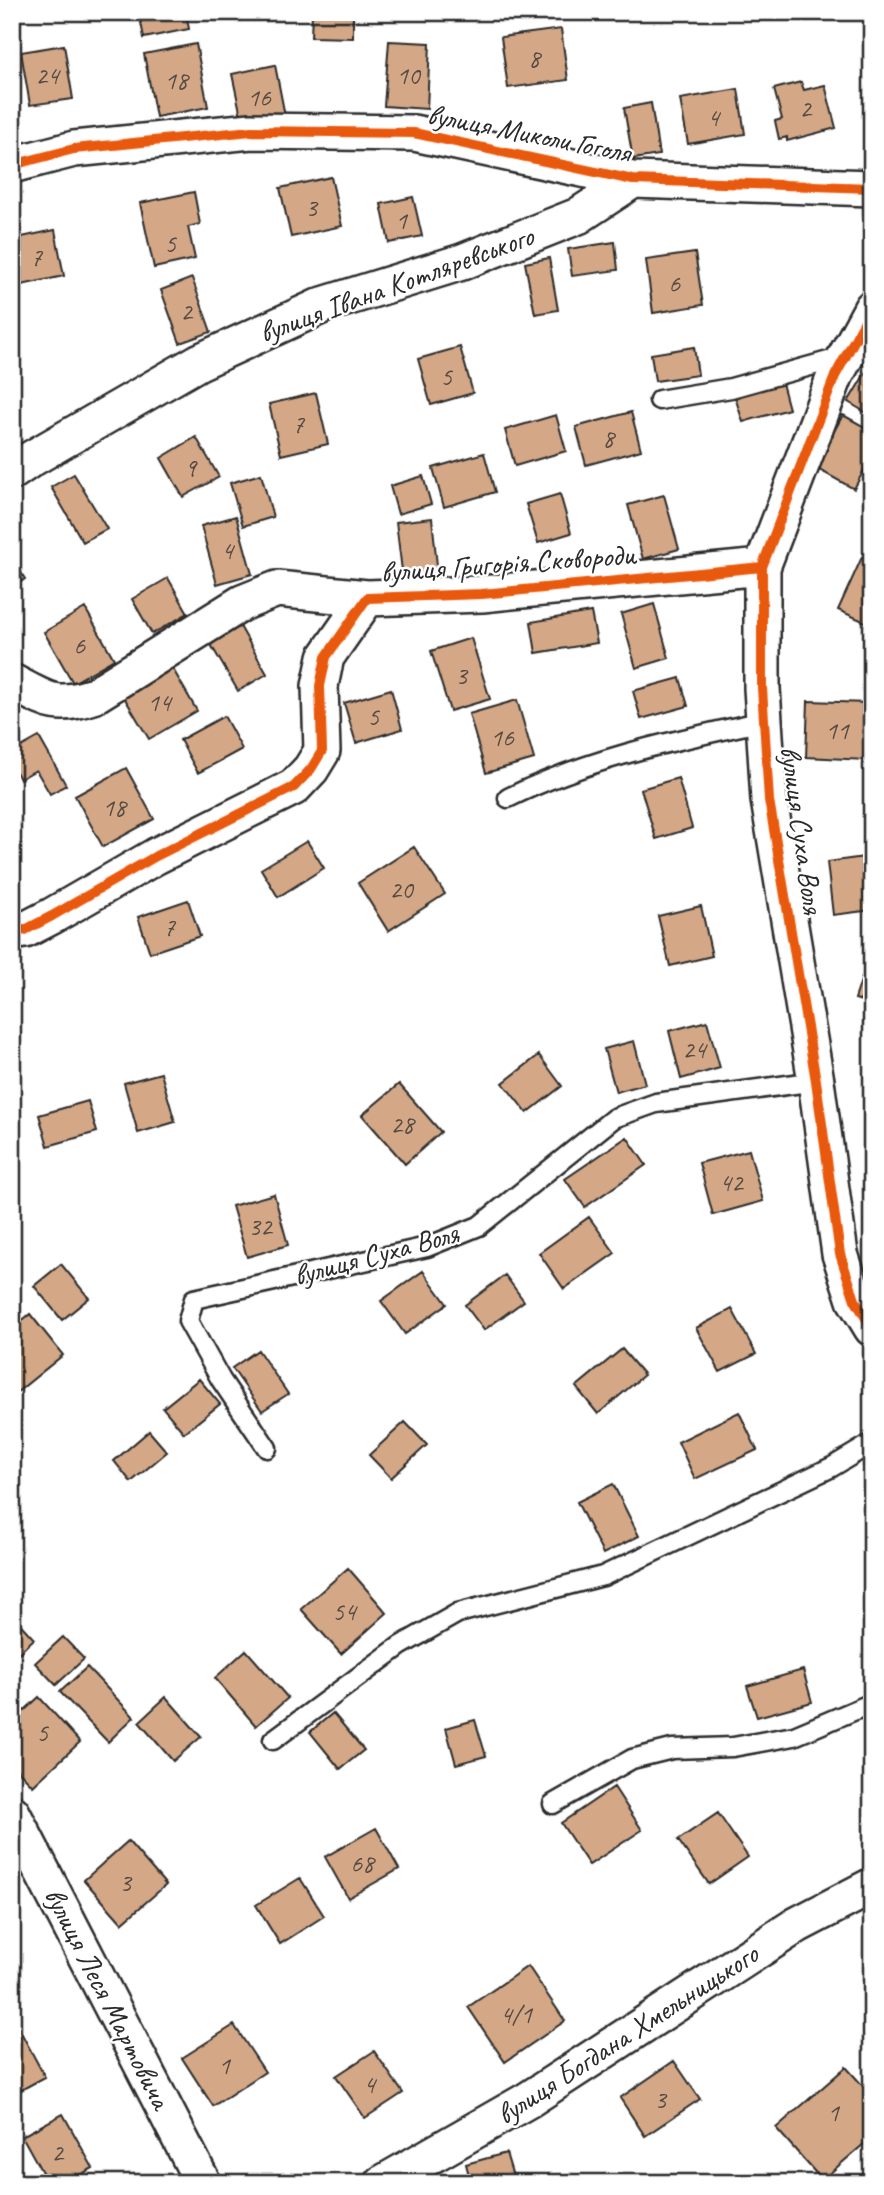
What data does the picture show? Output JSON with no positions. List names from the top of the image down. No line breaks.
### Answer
{"streets":{"street":["вулиця Миколи Гоголя","вулиця Івана Котляревського","вулиця Григорія Сковороди","вулиця Суха Воля","вулиця Леся Мартовича","вулиця Богдана Хмельницького"]},"crossings":[["вулиця Миколи Гоголя","вулиця Івана Котляревського"],["вулиця Григорія Сковороди","вулиця Суха Воля"]],"house_numbers":["8","24","10","18","16","2","4","3","1","5","7","6","2","5","7","8","9","4","6","3","14","5","11","16","18","20","7","24","28","42","32","54","5","68","3","4/1","1","4","3","1","2"]}
